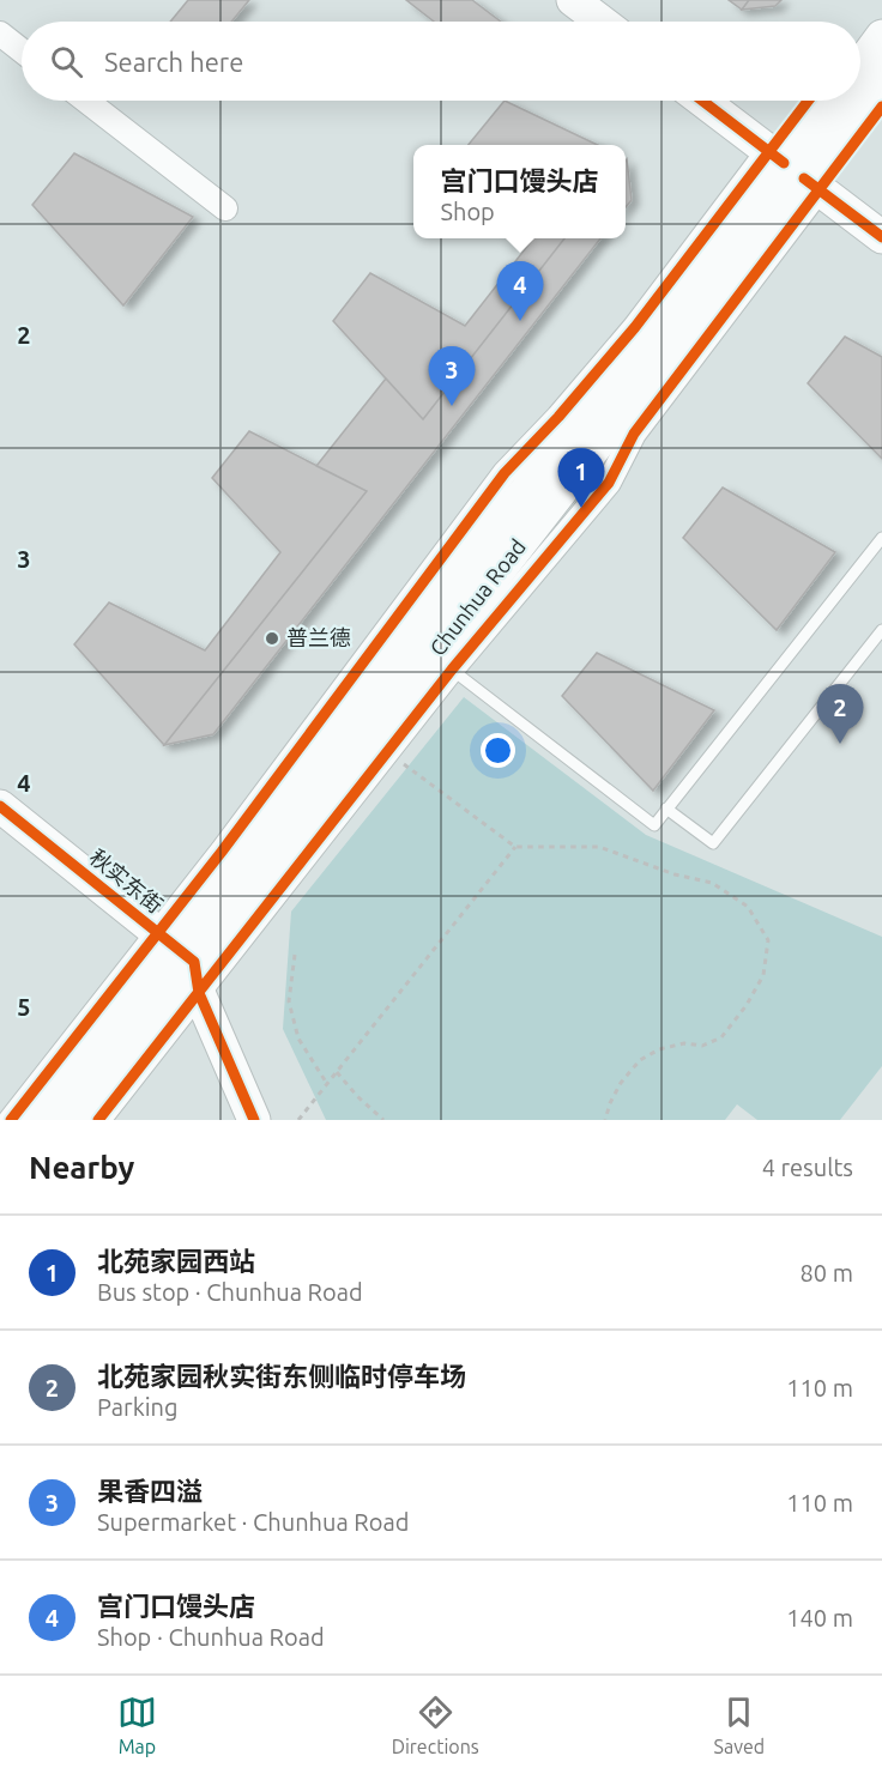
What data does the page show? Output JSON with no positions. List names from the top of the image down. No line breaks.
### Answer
{"streets":{"street":["Chunhua Road","秋实东街"]},"crossings":[["Chunhua Road","秋实东街"]],"places":["普兰德"],"page":{"search":"Search here","popup":["宫门口馒头店","Shop"],"pins":["4","3","1","2"],"heading":["Nearby","4 results"],"list":[{"mark":"1","name":"北苑家园西站","note":"Bus stop · Chunhua Road","value":"80 m"},{"mark":"2","name":"北苑家园秋实街东侧临时停车场","note":"Parking","value":"110 m"},{"mark":"3","name":"果香四溢","note":"Supermarket · Chunhua Road","value":"110 m"},{"mark":"4","name":"宫门口馒头店","note":"Shop · Chunhua Road","value":"140 m"}],"nav":["Map","Directions","Saved"]},"grid":{"rows":["2","3","4","5"]}}
